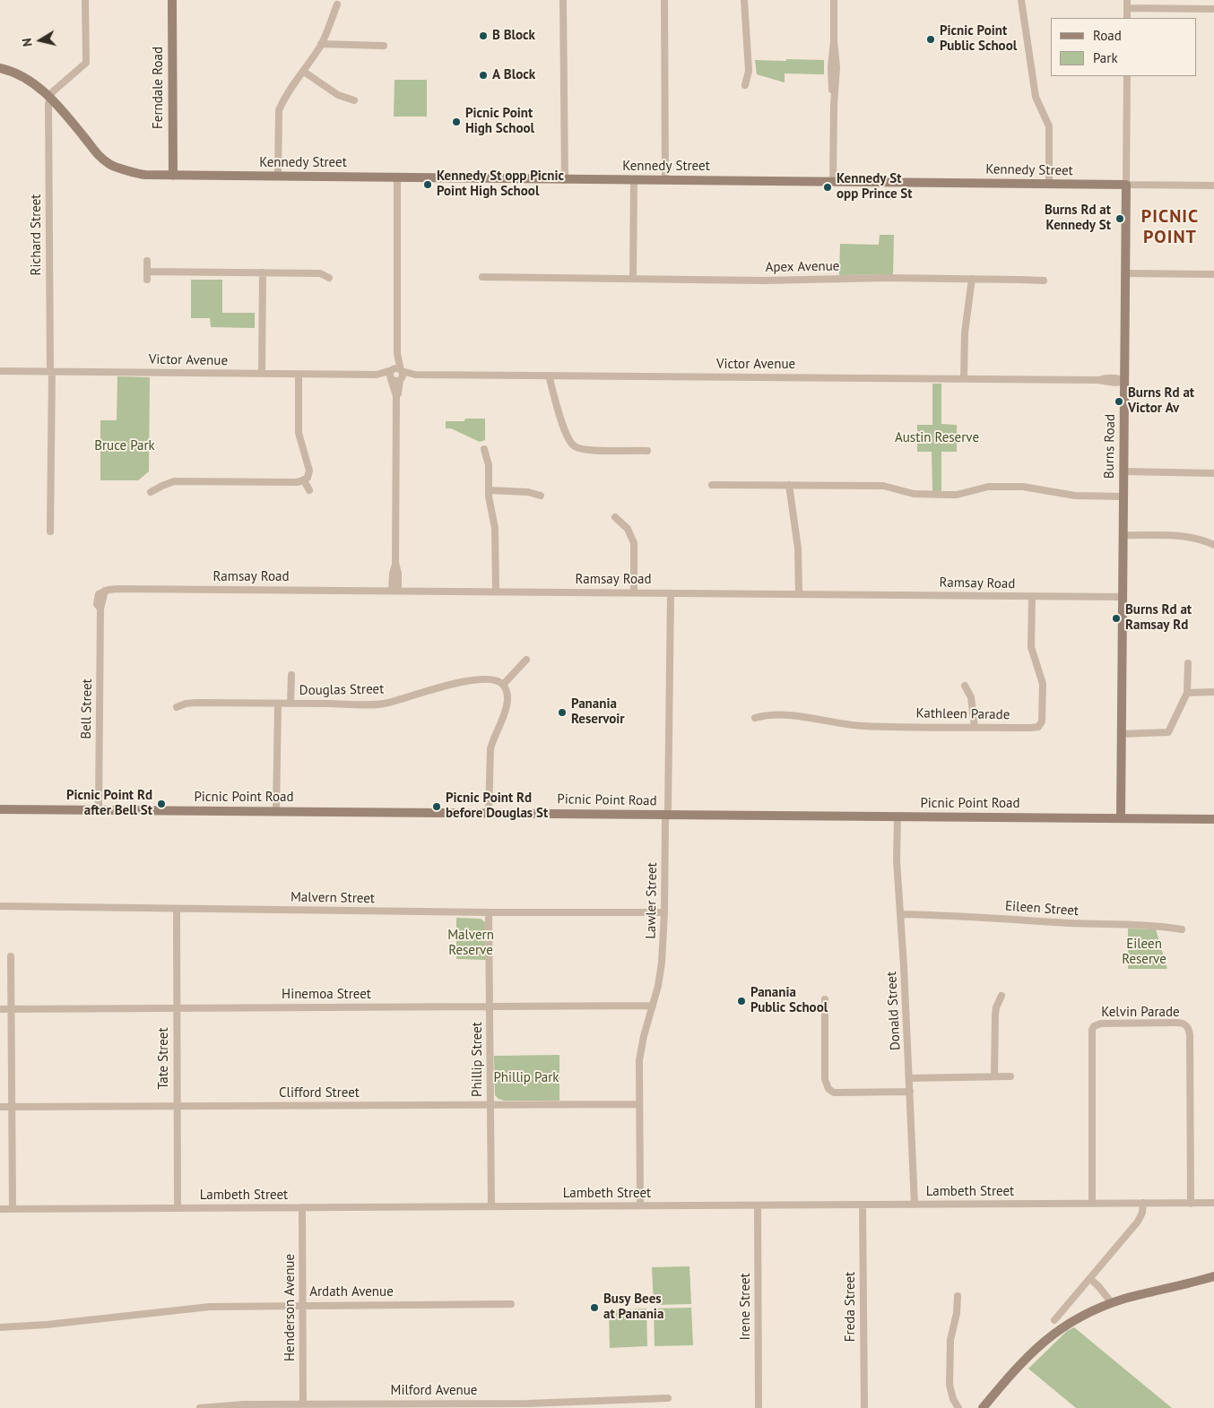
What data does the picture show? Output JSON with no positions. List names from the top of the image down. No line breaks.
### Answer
{"streets":{"street":["Ferndale Road","Kennedy Street","Richard Street","Apex Avenue","Victor Avenue","Burns Road","Ramsay Road","Douglas Street","Bell Street","Kathleen Parade","Picnic Point Road","Malvern Street","Lawler Street","Eileen Street","Hinemoa Street","Donald Street","Kelvin Parade","Tate Street","Phillip Street","Clifford Street","Lambeth Street","Ardath Avenue","Irene Street","Freda Street","Henderson Avenue","Milford Avenue"]},"crossings":[["Ferndale Road","Kennedy Street"],["Kennedy Street","Richard Street"],["Kennedy Street","Burns Road"],["Richard Street","Victor Avenue"],["Victor Avenue","Burns Road"],["Burns Road","Ramsay Road"],["Burns Road","Picnic Point Road"],["Ramsay Road","Bell Street"],["Ramsay Road","Kathleen Parade"],["Ramsay Road","Lawler Street"],["Bell Street","Picnic Point Road"],["Picnic Point Road","Lawler Street"],["Picnic Point Road","Donald Street"],["Malvern Street","Lawler Street"],["Malvern Street","Tate Street"],["Malvern Street","Phillip Street"],["Lawler Street","Hinemoa Street"],["Lawler Street","Clifford Street"],["Lawler Street","Lambeth Street"],["Eileen Street","Donald Street"],["Hinemoa Street","Tate Street"],["Hinemoa Street","Phillip Street"],["Donald Street","Lambeth Street"],["Kelvin Parade","Lambeth Street"],["Tate Street","Clifford Street"],["Tate Street","Lambeth Street"],["Phillip Street","Clifford Street"],["Phillip Street","Lambeth Street"],["Lambeth Street","Irene Street"],["Lambeth Street","Freda Street"],["Lambeth Street","Henderson Avenue"],["Ardath Avenue","Henderson Avenue"],["Henderson Avenue","Milford Avenue"]],"districts":["PICNIC POINT"],"parks":["Austin Reserve","Bruce Park","Malvern Reserve","Eileen Reserve","Phillip Park"],"places":["B Block","Picnic Point Public School","A Block","Picnic Point High School","Kennedy St opp Picnic Point High School","Kennedy St opp Prince St","Burns Rd at Kennedy St","Burns Rd at Victor Av","Burns Rd at Ramsay Rd","Panania Reservoir","Picnic Point Rd after Bell St","Picnic Point Rd before Douglas St","Panania Public School","Busy Bees at Panania"],"legend":["Road","Park"],"north":"left"}
